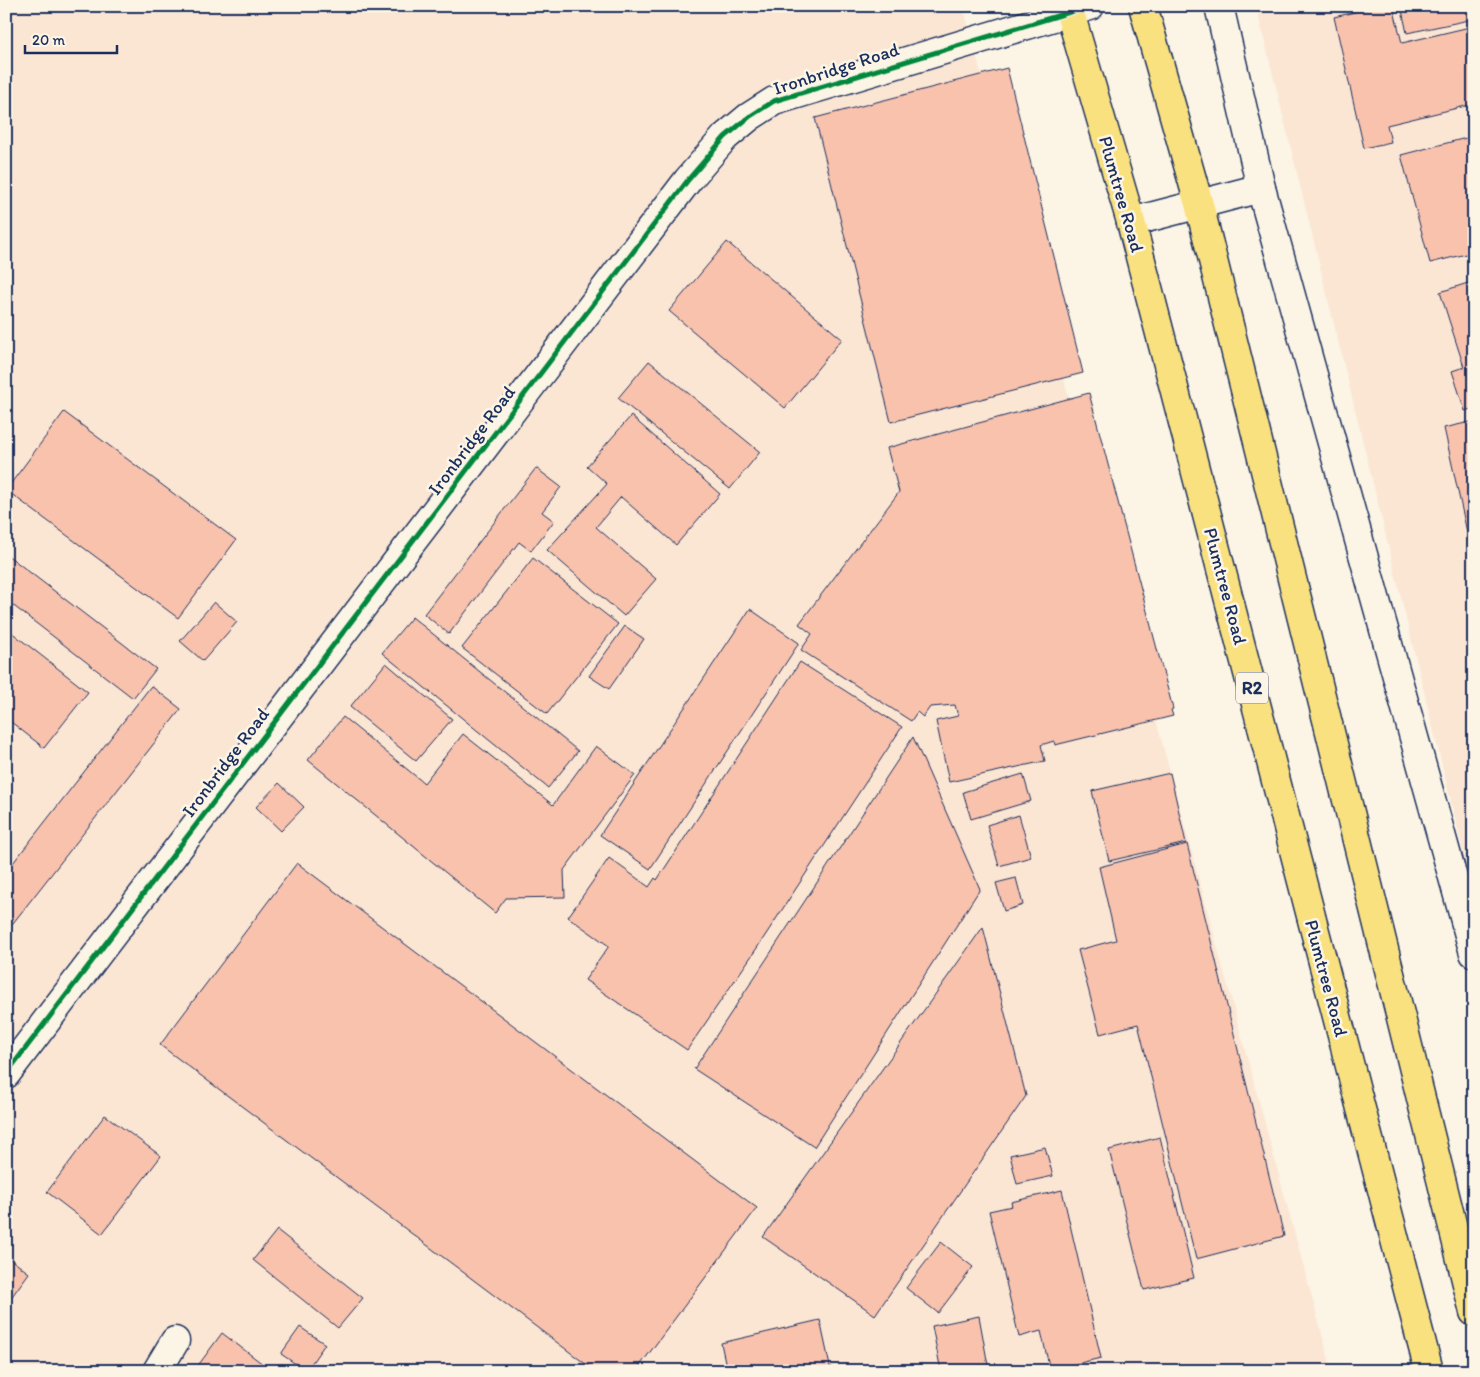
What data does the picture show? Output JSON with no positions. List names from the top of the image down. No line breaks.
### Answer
{"streets":{"highway":["Plumtree Road","R2"],"street":["Ironbridge Road"]},"crossings":[["Ironbridge Road","Plumtree Road"]],"scale_bar":"20 m"}
